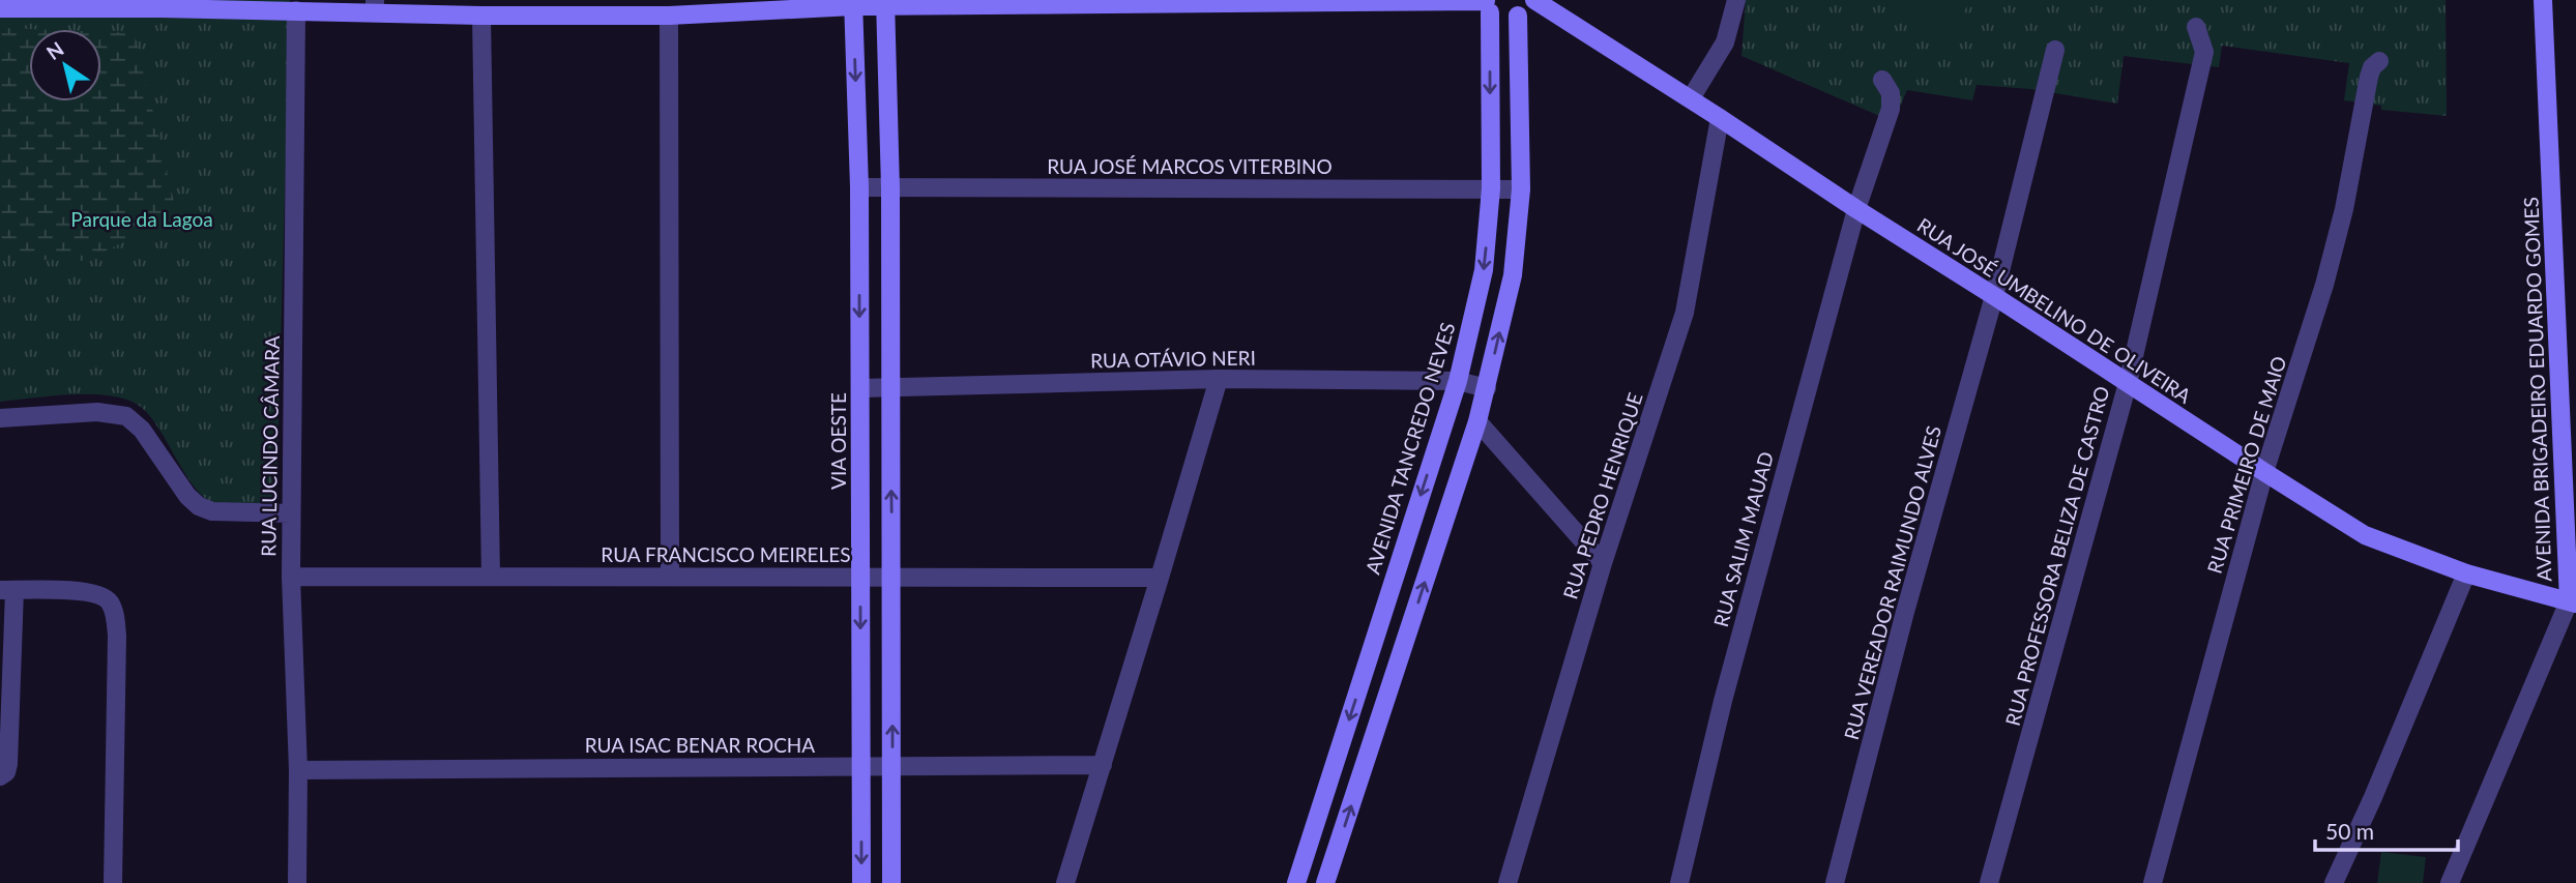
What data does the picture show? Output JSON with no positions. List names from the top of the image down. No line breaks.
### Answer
{"streets":{"street":["RUA JOSÉ MARCOS VITERBINO","RUA JOSÉ UMBELINO DE OLIVEIRA","RUA OTÁVIO NERI","AVENIDA BRIGADEIRO EDUARDO GOMES","VIA OESTE","RUA LUCINDO CÂMARA","AVENIDA TANCREDO NEVES","RUA PRIMEIRO DE MAIO","RUA PEDRO HENRIQUE","RUA SALIM MAUAD","RUA FRANCISCO MEIRELES","RUA PROFESSORA BELIZA DE CASTRO","RUA VEREADOR RAIMUNDO ALVES","RUA ISAC BENAR ROCHA"]},"crossings":[["RUA JOSÉ MARCOS VITERBINO","VIA OESTE"],["RUA JOSÉ MARCOS VITERBINO","AVENIDA TANCREDO NEVES"],["RUA JOSÉ UMBELINO DE OLIVEIRA","AVENIDA BRIGADEIRO EDUARDO GOMES"],["RUA JOSÉ UMBELINO DE OLIVEIRA","RUA PRIMEIRO DE MAIO"],["RUA JOSÉ UMBELINO DE OLIVEIRA","RUA PEDRO HENRIQUE"],["RUA JOSÉ UMBELINO DE OLIVEIRA","RUA SALIM MAUAD"],["RUA JOSÉ UMBELINO DE OLIVEIRA","RUA PROFESSORA BELIZA DE CASTRO"],["RUA JOSÉ UMBELINO DE OLIVEIRA","RUA VEREADOR RAIMUNDO ALVES"],["RUA OTÁVIO NERI","VIA OESTE"],["RUA OTÁVIO NERI","AVENIDA TANCREDO NEVES"],["VIA OESTE","RUA FRANCISCO MEIRELES"],["VIA OESTE","RUA ISAC BENAR ROCHA"],["RUA LUCINDO CÂMARA","RUA FRANCISCO MEIRELES"],["RUA LUCINDO CÂMARA","RUA ISAC BENAR ROCHA"]],"parks":["Parque da Lagoa"],"scale_bar":"50 m","north":"top left"}
